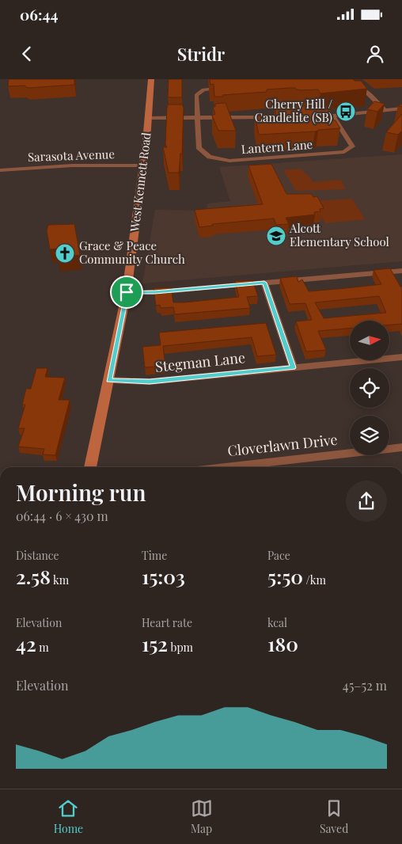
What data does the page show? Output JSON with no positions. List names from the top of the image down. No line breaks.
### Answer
{"streets":{"street":["Lantern Lane","Sarasota Avenue","West Kennett Road","Stegman Lane","Cloverlawn Drive"]},"crossings":[["Sarasota Avenue","West Kennett Road"],["West Kennett Road","Stegman Lane"]],"places":{"bus stop":["Cherry Hill / Candlelite (SB)"],"school or university":["Alcott Elementary School"],"church":["Grace & Peace Community Church"]},"north":"right","page":{"status":"06:44","header":"Stridr","heading":["Morning run","06:44 · 6 × 430 m"],"stats":[["Distance","2.58 km"],["Time","15:03"],["Pace","5:50 /km"],["Elevation","42 m"],["Heart rate","152 bpm"],["kcal","180"]],"chart":["Elevation","45–52 m"],"tabs":["Home","Map","Saved"]}}
